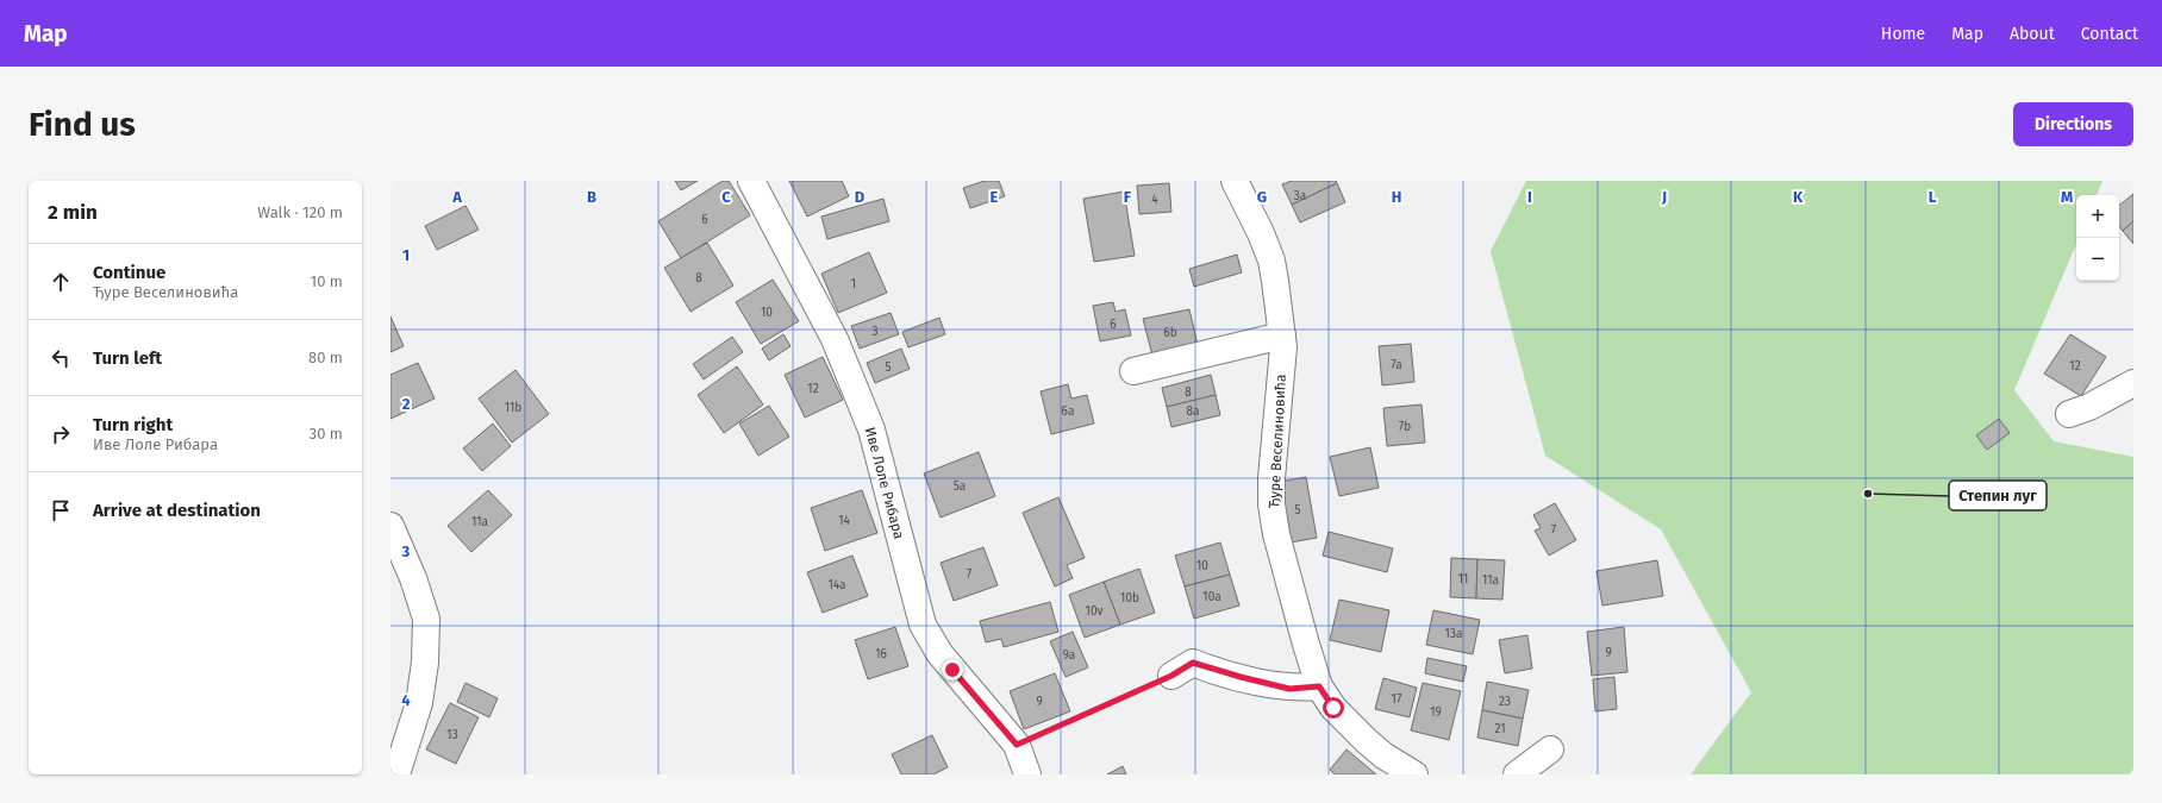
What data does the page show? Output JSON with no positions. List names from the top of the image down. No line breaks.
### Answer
{"streets":{"street":["Ђуре Веселиновића","Иве Лоле Рибара"]},"places":["Степин луг"],"house_numbers":["3a","4","6","8","1","10","6","3","6b","7a","12","5","12","8","11b","6a","8a","7b","5a","5","14","11a","7","10","7","11","11a","14a","10a","10b","10v","13a","9","16","9a","17","9","23","19","21","13"],"page":{"header":"Map","nav":["Home","Map","About","Contact"],"buttons":"Directions","title":"Find us","heading":["2 min","Walk · 120 m"],"map_buttons":["+","−"],"list":[["Continue","Ђуре Веселиновића","10 m"],["Turn left","80 m"],["Turn right","Иве Лоле Рибара","30 m"],"Arrive at destination"]},"grid":{"columns":["A","B","C","D","E","F","G","H","I","J","K","L","M"],"rows":["1","2","3","4"]}}
